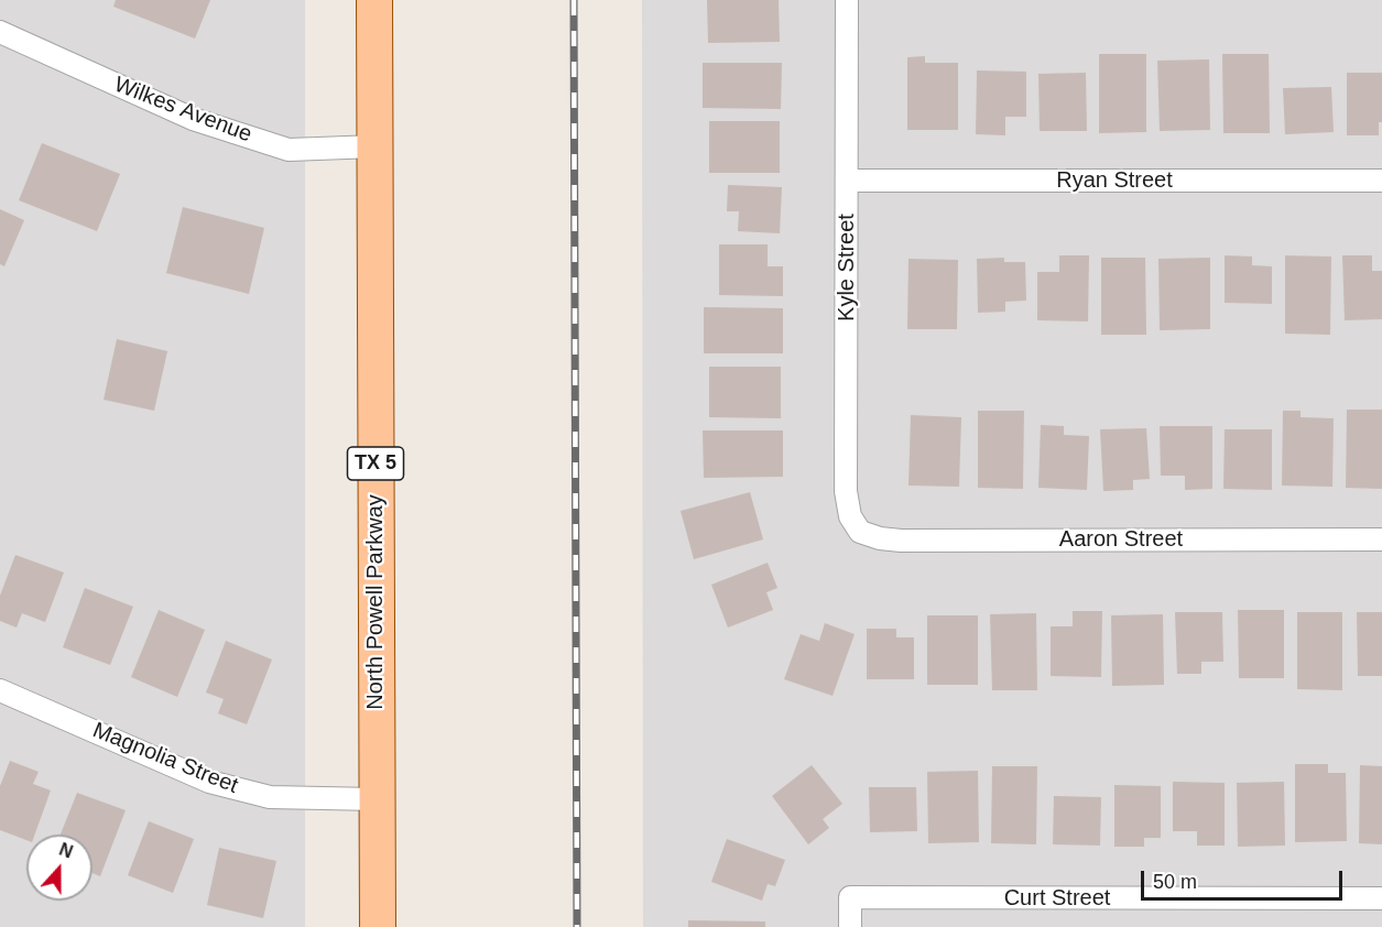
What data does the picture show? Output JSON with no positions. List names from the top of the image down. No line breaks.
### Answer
{"streets":{"main road":["TX 5","North Powell Parkway"],"street":["Wilkes Avenue","Ryan Street","Kyle Street","Aaron Street","Magnolia Street","Curt Street"]},"crossings":[["Wilkes Avenue","North Powell Parkway"],["Ryan Street","Kyle Street"],["Kyle Street","Aaron Street"],["North Powell Parkway","Magnolia Street"]],"scale_bar":"50 m","north":"top"}
